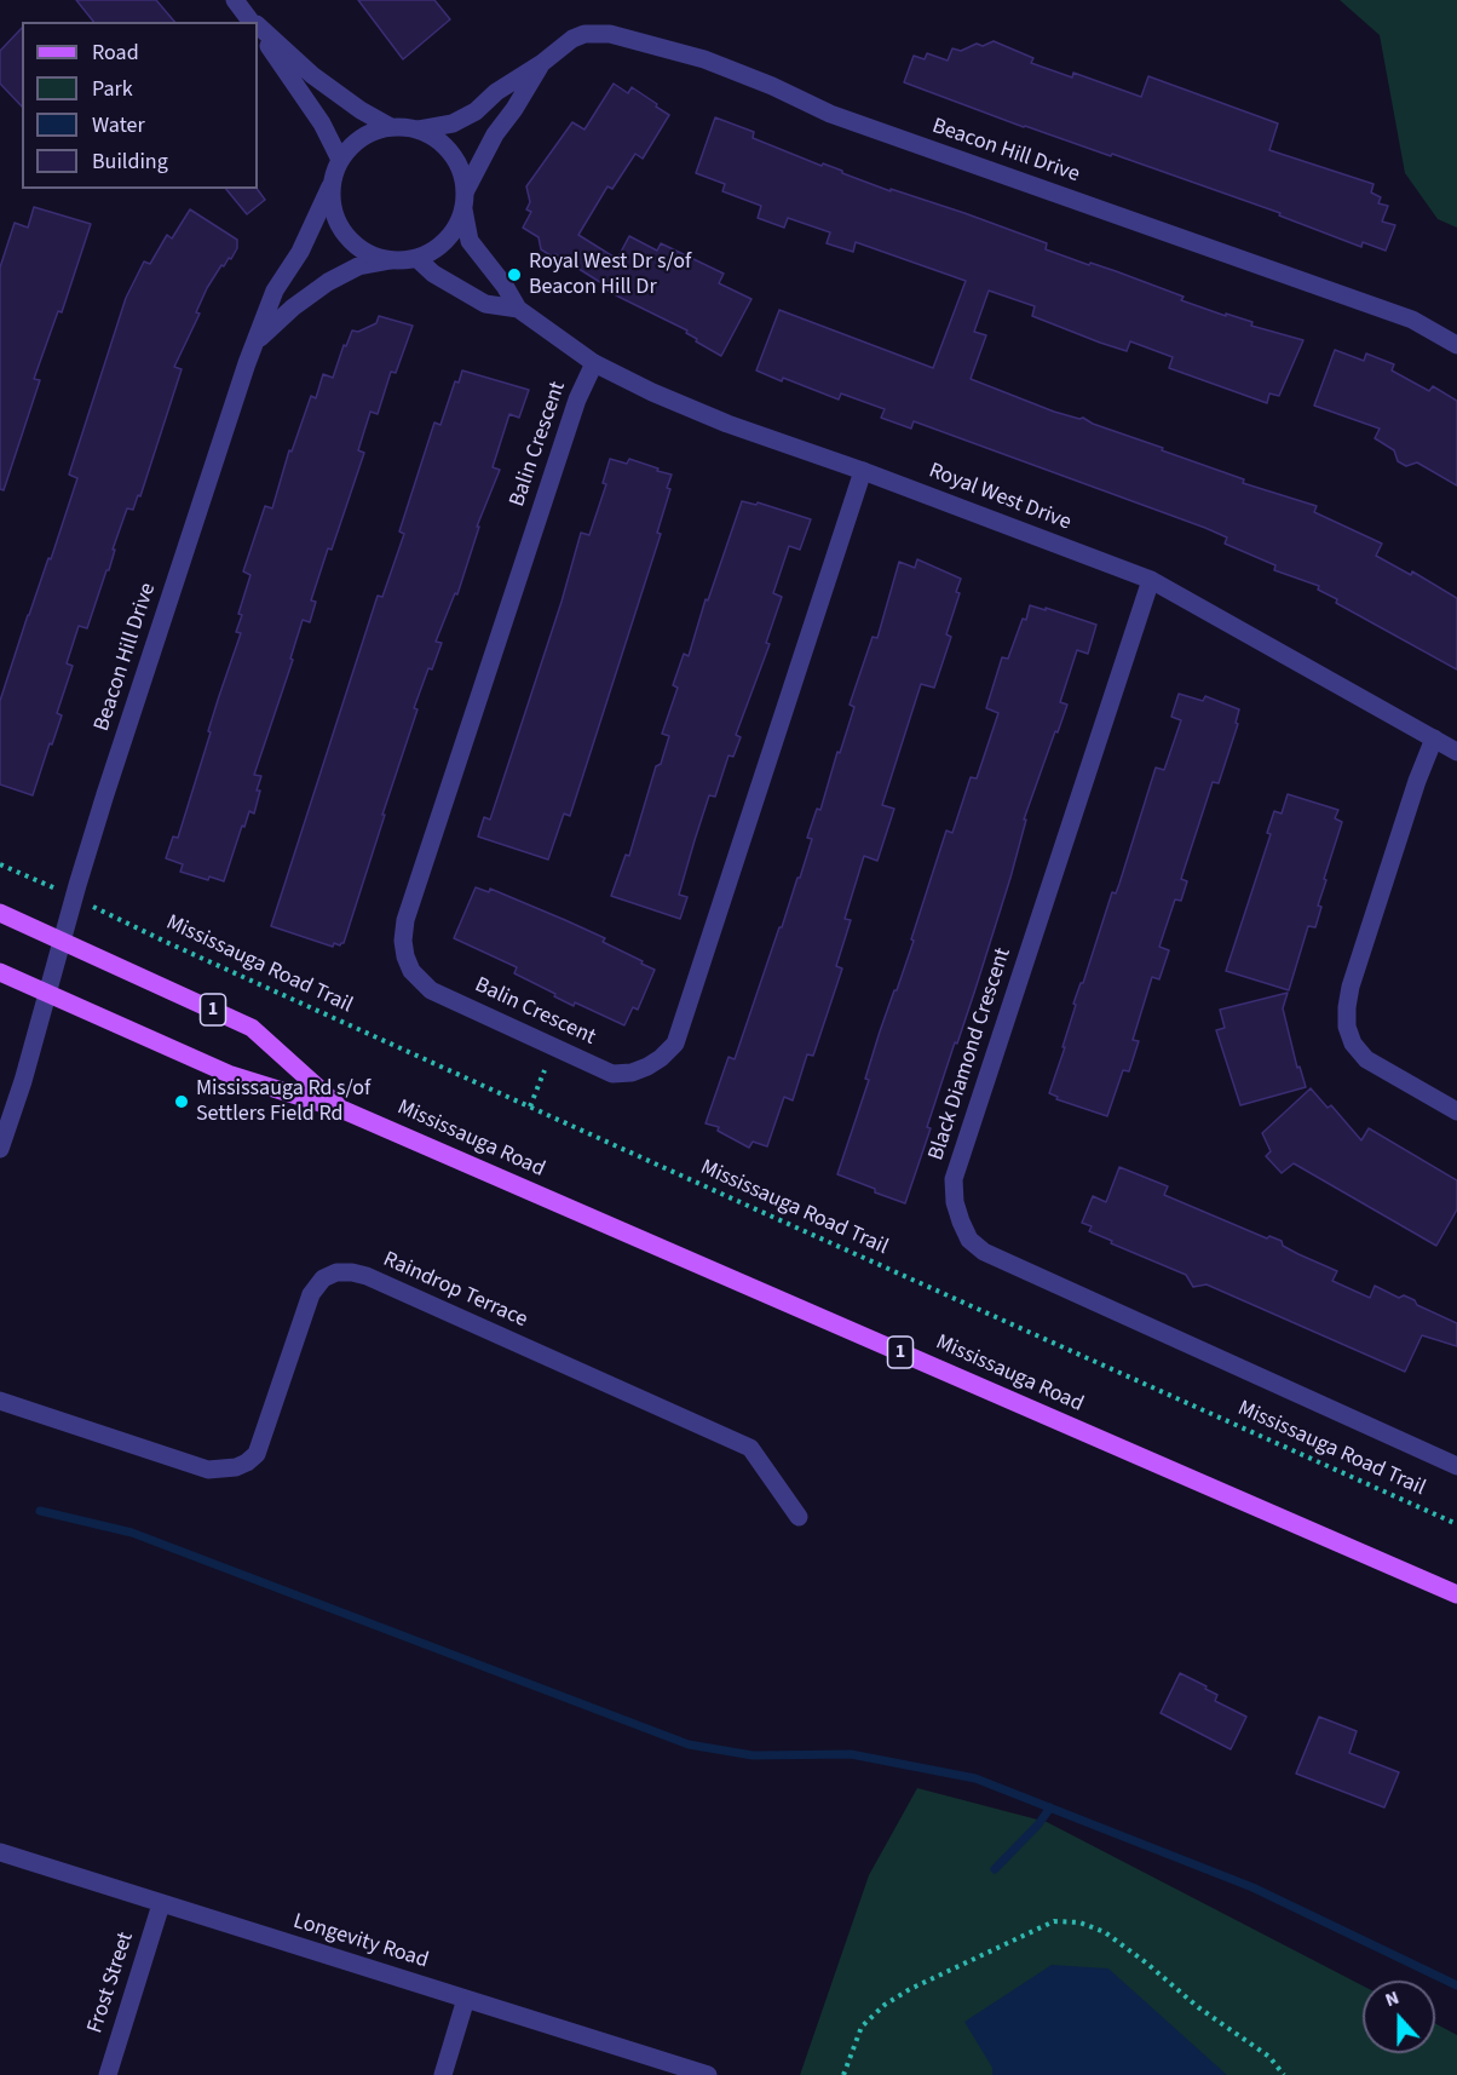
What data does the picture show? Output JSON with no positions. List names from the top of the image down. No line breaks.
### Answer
{"streets":{"main road":["1","Mississauga Road"],"street":["Beacon Hill Drive","Balin Crescent","Royal West Drive","Black Diamond Crescent","Raindrop Terrace","Longevity Road","Frost Street"],"path":["Mississauga Road Trail"]},"crossings":[["Beacon Hill Drive","Royal West Drive"],["Beacon Hill Drive","Mississauga Road"],["Balin Crescent","Royal West Drive"],["Royal West Drive","Black Diamond Crescent"],["Longevity Road","Frost Street"]],"places":["Royal West Dr s/of Beacon Hill Dr","Mississauga Rd s/of Settlers Field Rd"],"legend":["Road","Park","Water","Building"],"north":"top"}
